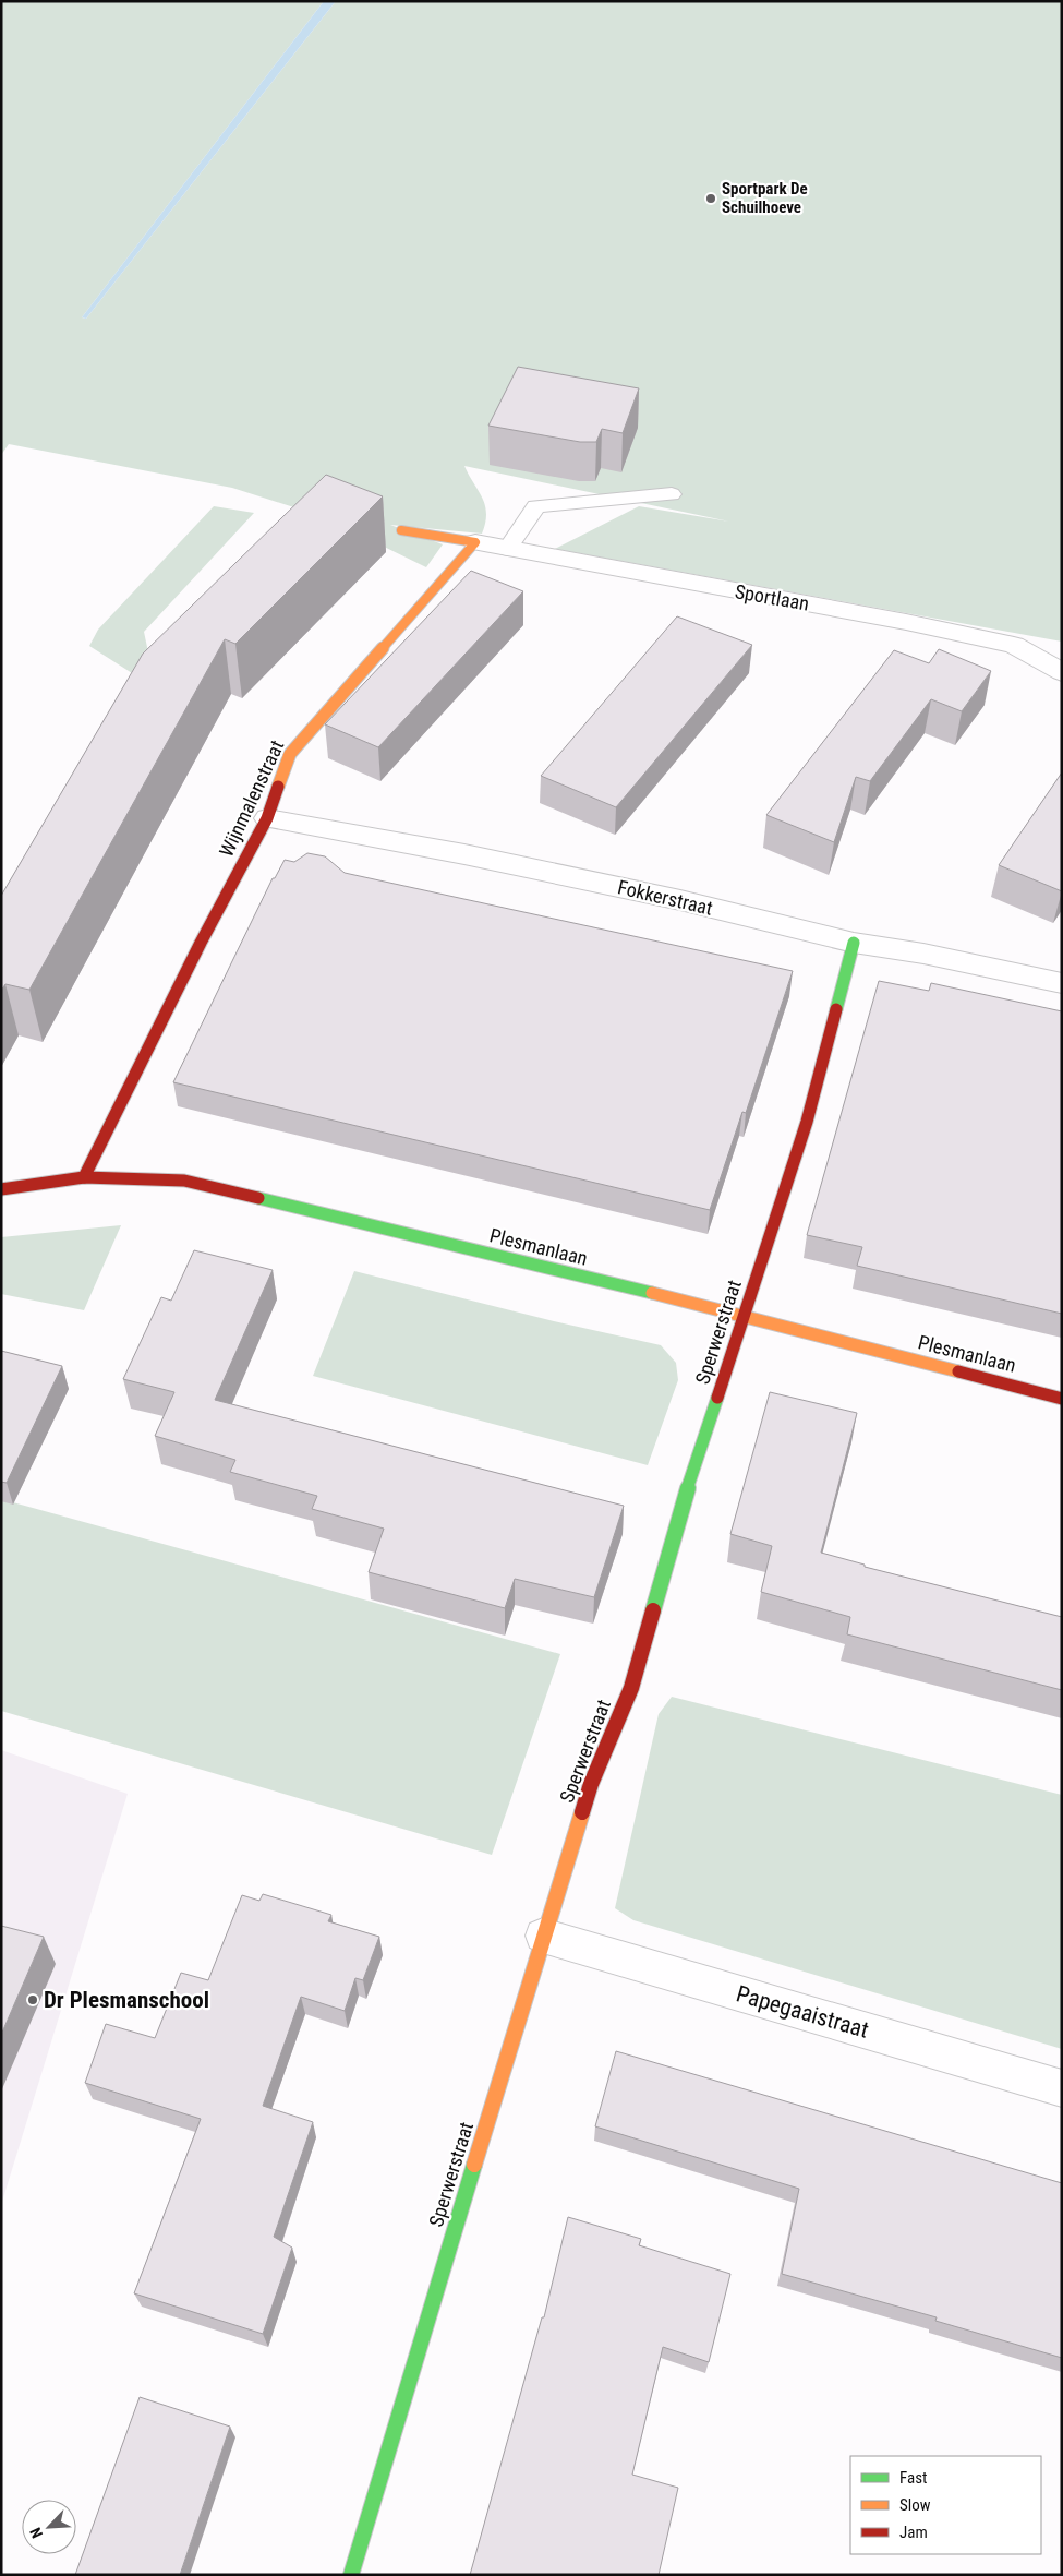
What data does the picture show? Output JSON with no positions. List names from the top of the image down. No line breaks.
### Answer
{"streets":{"street":["Sportlaan","Wijnmalenstraat","Fokkerstraat","Plesmanlaan","Sperwerstraat","Papegaaistraat"]},"crossings":[["Sportlaan","Wijnmalenstraat"],["Wijnmalenstraat","Fokkerstraat"],["Wijnmalenstraat","Plesmanlaan"],["Fokkerstraat","Sperwerstraat"],["Plesmanlaan","Sperwerstraat"],["Sperwerstraat","Papegaaistraat"]],"places":["Sportpark De Schuilhoeve","Dr Plesmanschool"],"legend":["Fast","Slow","Jam"],"north":"bottom left"}
